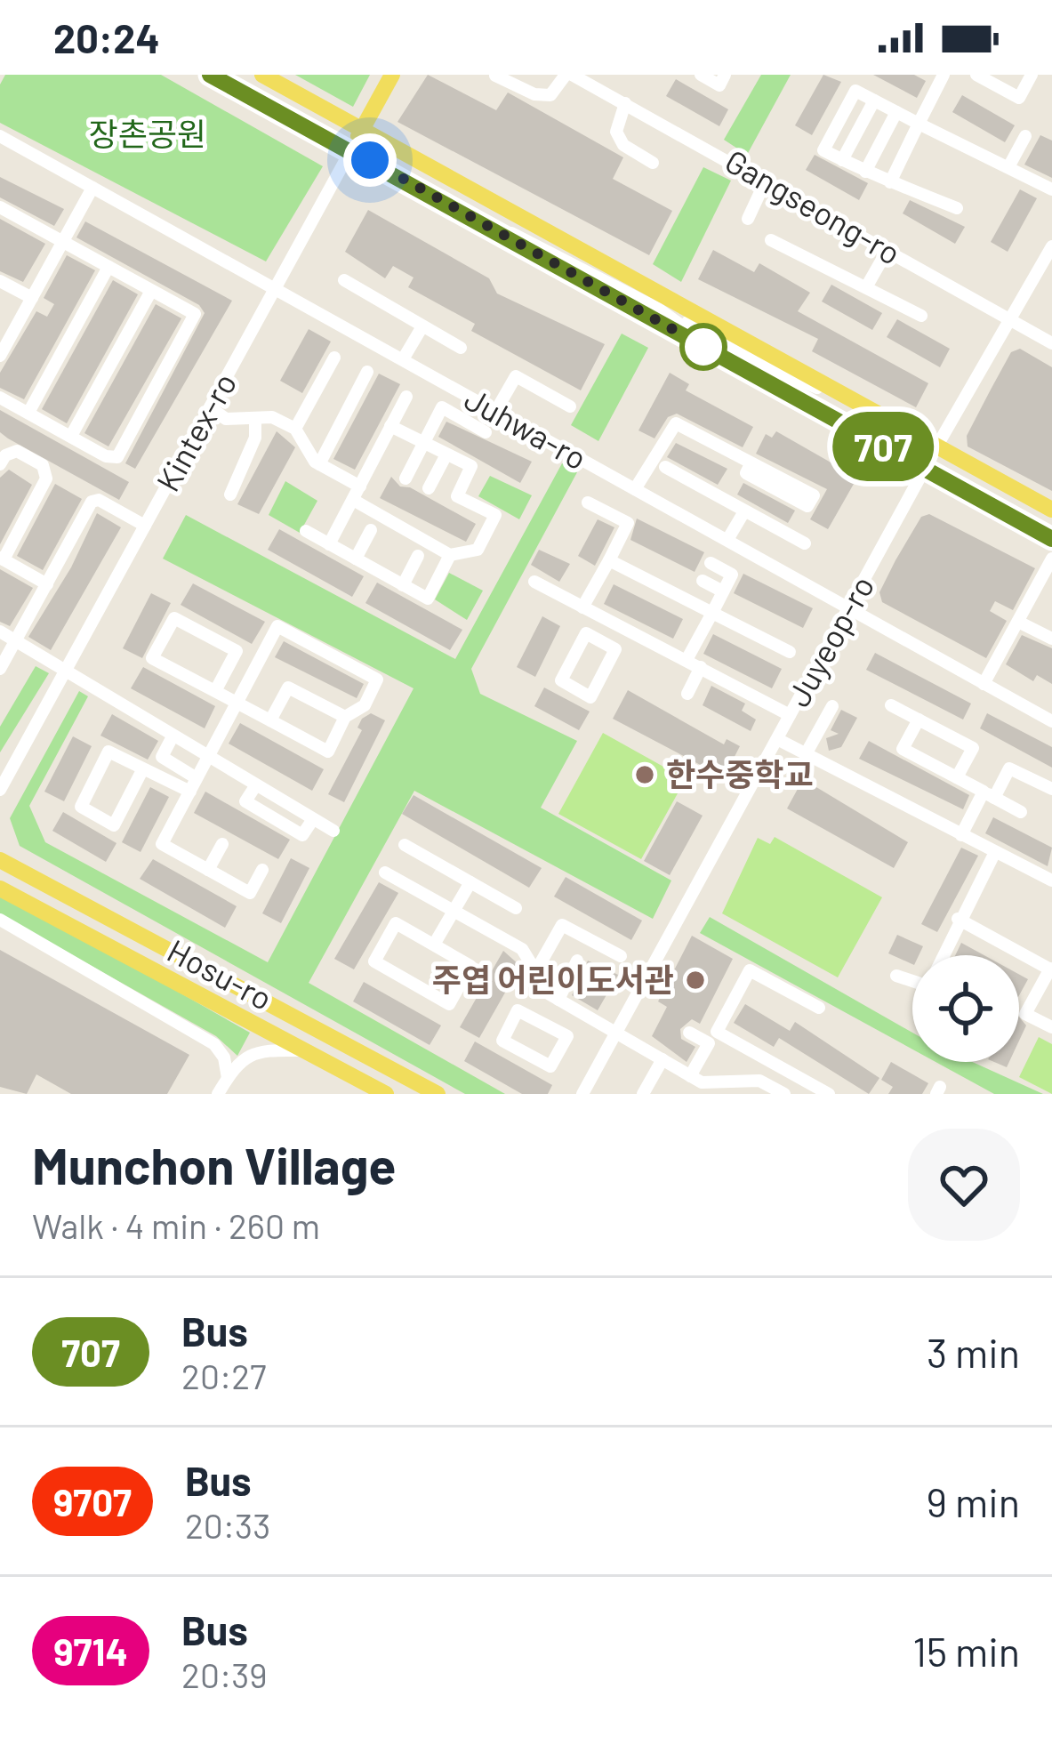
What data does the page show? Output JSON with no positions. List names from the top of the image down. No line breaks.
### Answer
{"streets":{"main road":["Kintex-ro","Hosu-ro"],"street":["Gangseong-ro","Juhwa-ro","Juyeop-ro"]},"crossings":[["Gangseong-ro","Juyeop-ro"],["Juhwa-ro","Kintex-ro"],["Juhwa-ro","Juyeop-ro"]],"parks":["장촌공원"],"places":["한수중학교","주엽 어린이도서관"],"lines":["bus line 707"],"page":{"status":"20:24","on_map":"707","heading":["Munchon Village","Walk · 4 min · 260 m"],"list":[{"mark":"707","name":"Bus","note":"20:27","value":"3 min"},{"mark":"9707","name":"Bus","note":"20:33","value":"9 min"},{"mark":"9714","name":"Bus","note":"20:39","value":"15 min"}]}}
